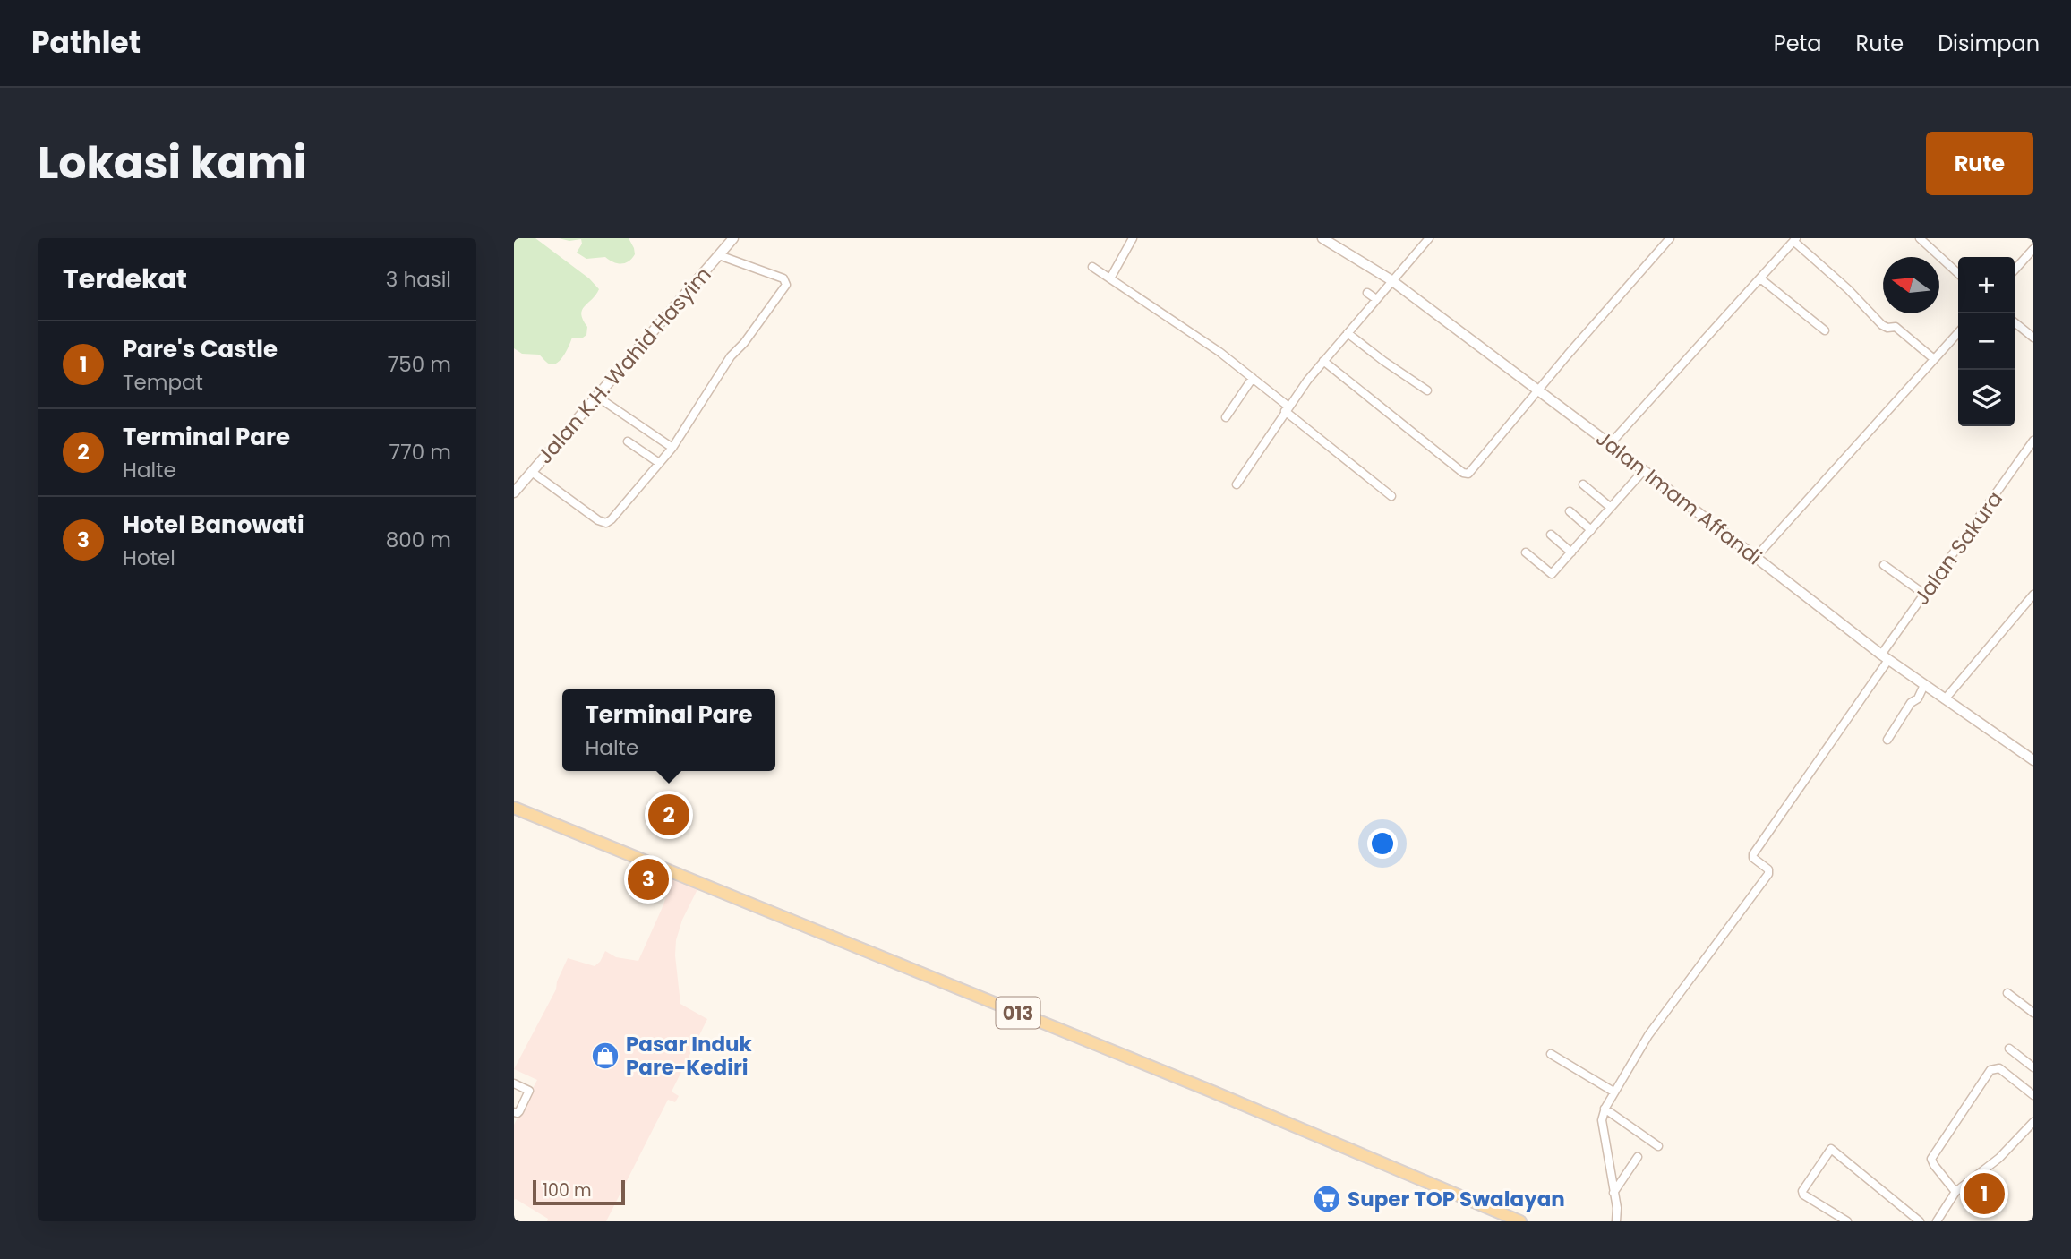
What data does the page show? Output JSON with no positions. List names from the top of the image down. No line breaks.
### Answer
{"streets":{"main road":["013"],"street":["Jalan K.H. Wahid Hasyim","Jalan Imam Affandi","Jalan Sakura"]},"crossings":[["Jalan Imam Affandi","Jalan Sakura"]],"places":{"shop":["Pasar Induk Pare-Kediri"],"supermarket":["Super TOP Swalayan"]},"scale_bar":"100 m","north":"left","page":{"header":"Pathlet","nav":["Peta","Rute","Disimpan"],"title":"Lokasi kami","buttons":"Rute","heading":["Terdekat","3 hasil"],"map_buttons":["+","−"],"list":[{"mark":"1","name":"Pare's Castle","note":"Tempat","value":"750 m"},{"mark":"2","name":"Terminal Pare","note":"Halte","value":"770 m"},{"mark":"3","name":"Hotel Banowati","note":"Hotel","value":"800 m"}],"popup":["Terminal Pare","Halte"],"pins":["2","3","1"],"scale":"100 m"}}
